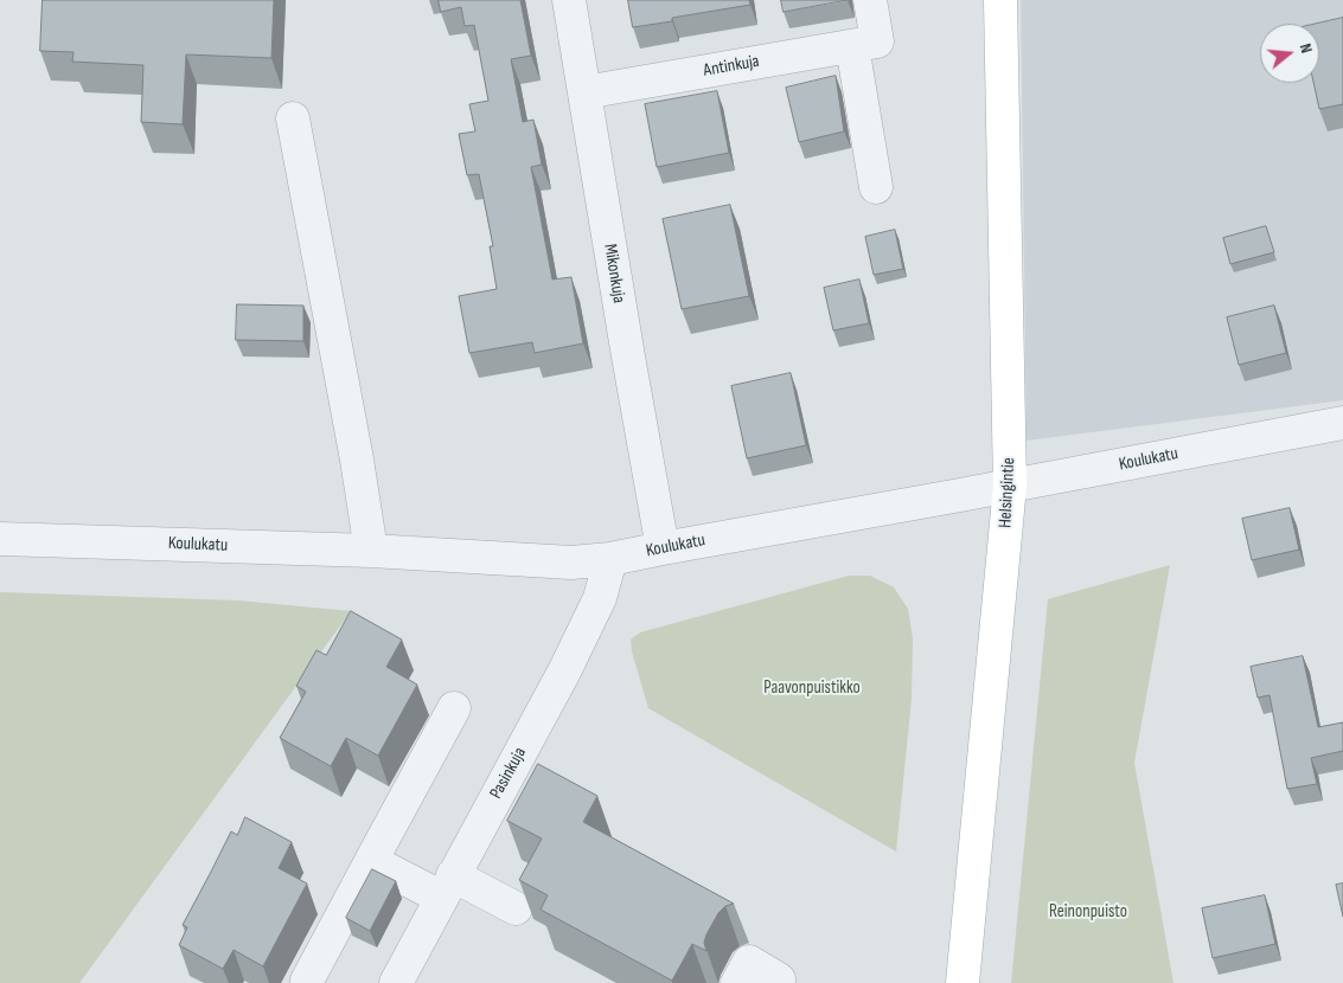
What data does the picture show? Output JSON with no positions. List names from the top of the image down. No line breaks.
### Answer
{"streets":{"main road":["Helsingintie"],"street":["Antinkuja","Mikonkuja","Koulukatu","Pasinkuja"]},"crossings":[["Antinkuja","Mikonkuja"],["Mikonkuja","Koulukatu"],["Koulukatu","Helsingintie"],["Koulukatu","Pasinkuja"]],"parks":["Paavonpuistikko","Reinonpuisto"],"north":"right"}
